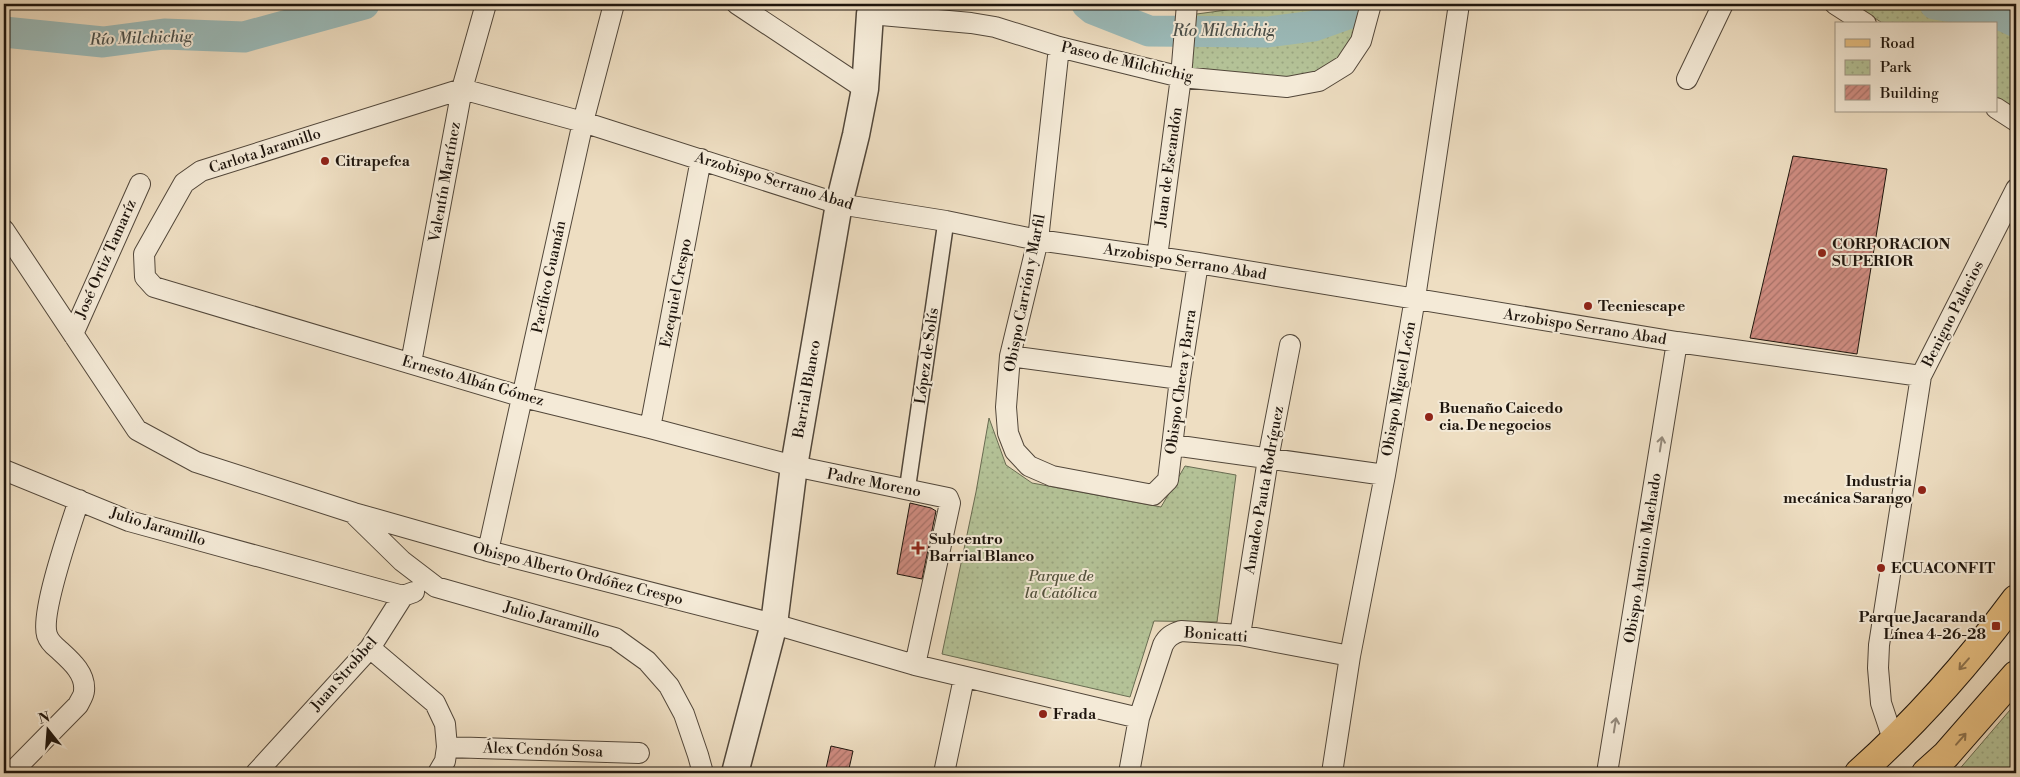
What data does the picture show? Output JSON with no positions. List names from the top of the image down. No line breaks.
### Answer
{"streets":{"street":["Paseo de Milchichig","Carlota Jaramillo","Juan de Escandón","Arzobispo Serrano Abad","Valentín Martínez","José Ortiz Tamaríz","Pacífico Guamán","Ezequiel Crespo","Obispo Carrión y Marfil","Benigno Palacios","López de Solís","Ernesto Albán Gómez","Obispo Checa y Barra","Barrial Blanco","Obispo Miguel León","Padre Moreno","Amadeo Pauta Rodríguez","Julio Jaramillo","Obispo Antonio Machado","Obispo Alberto Ordóñez Crespo","Bonicatti","Juan Strobbel","Álex Cendón Sosa"]},"crossings":[["Paseo de Milchichig","Juan de Escandón"],["Paseo de Milchichig","Obispo Carrión y Marfil"],["Paseo de Milchichig","Barrial Blanco"],["Carlota Jaramillo","Arzobispo Serrano Abad"],["Carlota Jaramillo","Valentín Martínez"],["Carlota Jaramillo","Ernesto Albán Gómez"],["Juan de Escandón","Arzobispo Serrano Abad"],["Arzobispo Serrano Abad","Valentín Martínez"],["Arzobispo Serrano Abad","Pacífico Guamán"],["Arzobispo Serrano Abad","Ezequiel Crespo"],["Arzobispo Serrano Abad","Obispo Carrión y Marfil"],["Arzobispo Serrano Abad","Benigno Palacios"],["Arzobispo Serrano Abad","López de Solís"],["Arzobispo Serrano Abad","Obispo Checa y Barra"],["Arzobispo Serrano Abad","Barrial Blanco"],["Arzobispo Serrano Abad","Obispo Miguel León"],["Arzobispo Serrano Abad","Obispo Antonio Machado"],["Valentín Martínez","Ernesto Albán Gómez"],["José Ortiz Tamaríz","Obispo Alberto Ordóñez Crespo"],["Pacífico Guamán","Ernesto Albán Gómez"],["Pacífico Guamán","Obispo Alberto Ordóñez Crespo"],["Ezequiel Crespo","Ernesto Albán Gómez"],["Obispo Carrión y Marfil","Obispo Checa y Barra"],["López de Solís","Padre Moreno"],["Ernesto Albán Gómez","Barrial Blanco"],["Ernesto Albán Gómez","Padre Moreno"],["Barrial Blanco","Padre Moreno"],["Barrial Blanco","Obispo Alberto Ordóñez Crespo"],["Obispo Miguel León","Bonicatti"],["Padre Moreno","Obispo Alberto Ordóñez Crespo"],["Amadeo Pauta Rodríguez","Bonicatti"],["Julio Jaramillo","Obispo Alberto Ordóñez Crespo"],["Julio Jaramillo","Juan Strobbel"],["Obispo Alberto Ordóñez Crespo","Bonicatti"]],"one_way":["Obispo Antonio Machado"],"water":["Río Milchichig"],"parks":["Parque de la Católica"],"places":{"other":["Citrapefca","CORPORACION SUPERIOR","Tecniescape","Buenaño Caicedo cia. De negocios","Industria mecánica Sarango","ECUACONFIT","Frada"],"health":["Subcentro Barrial Blanco"],"transit":["Parque Jacaranda Línea 4-26-28"]},"legend":["Road","Park","Building"],"north":"top"}
